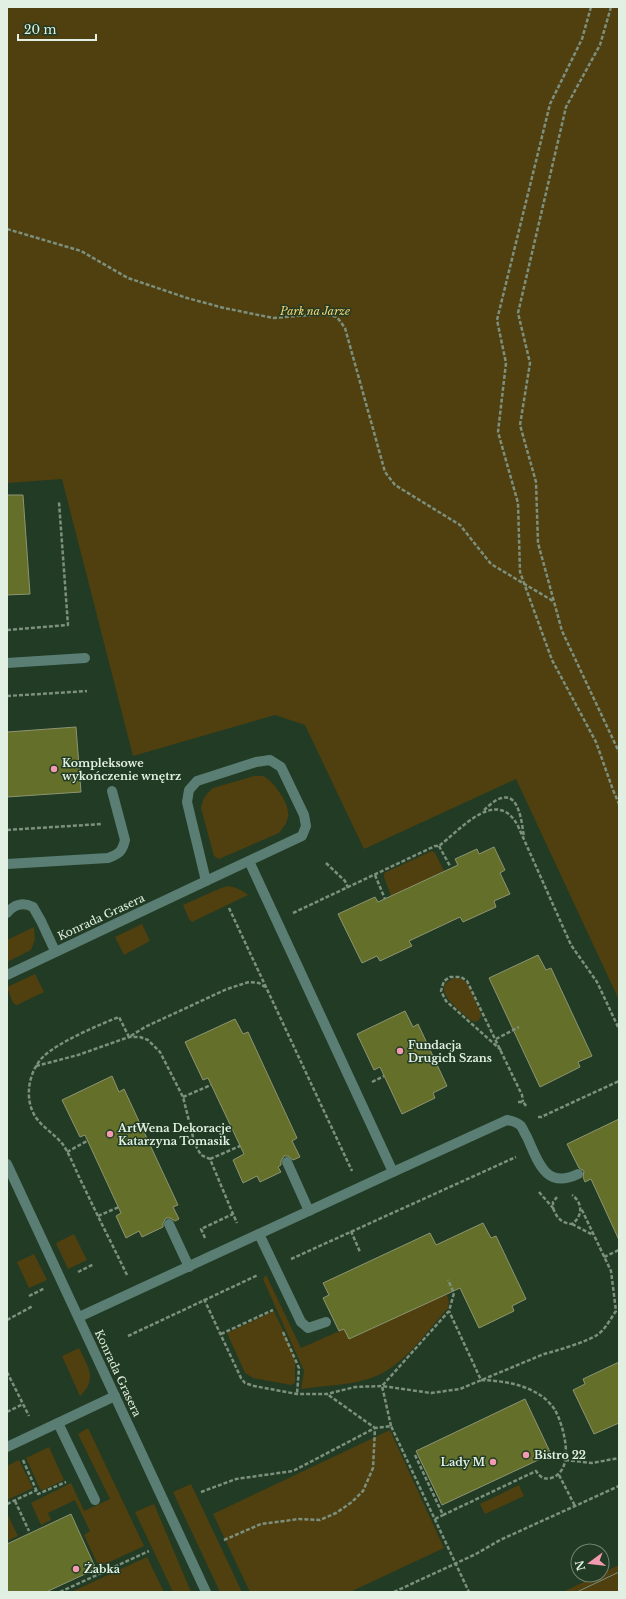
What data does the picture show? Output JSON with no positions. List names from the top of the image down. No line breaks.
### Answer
{"streets":{"street":["Konrada Grasera"]},"parks":["Park na Jarze"],"places":["Kompleksowe wykończenie wnętrz","Fundacja Drugich Szans","ArtWena Dekoracje Katarzyna Tomasik","Bistro 22","Lady M","Żabka"],"scale_bar":"20 m","north":"left"}
